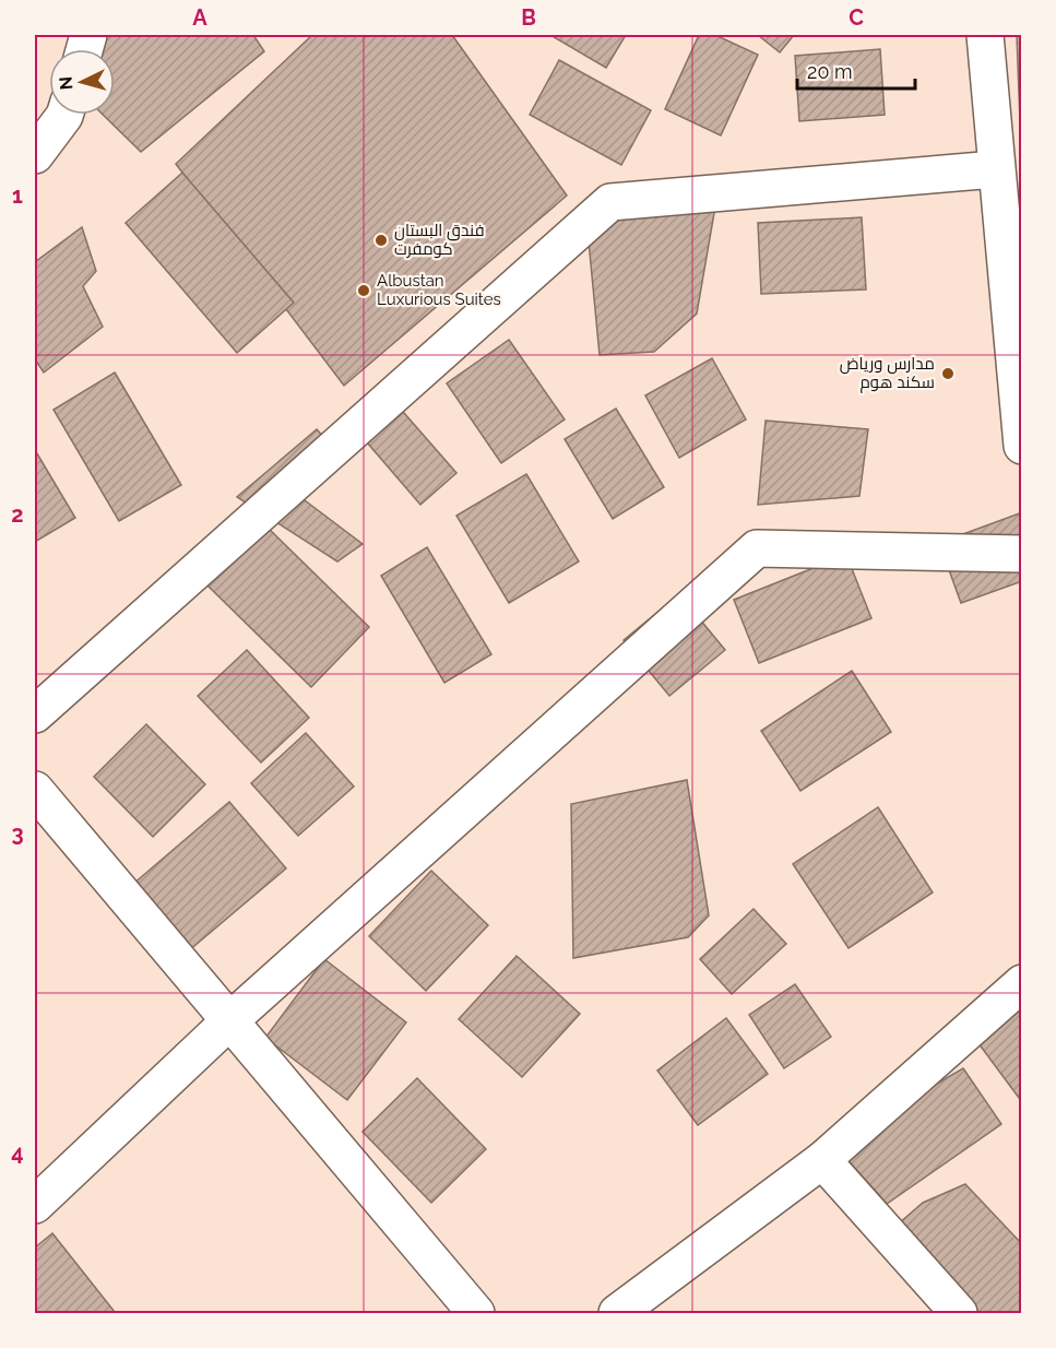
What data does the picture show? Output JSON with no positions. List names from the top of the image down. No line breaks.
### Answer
{"places":["فندق البستان كومفرت","Albustan Luxurious Suites","مدارس ورياض سكند هوم"],"scale_bar":"20 m","north":"left","grid":{"columns":["A","B","C"],"rows":["1","2","3","4"]}}
